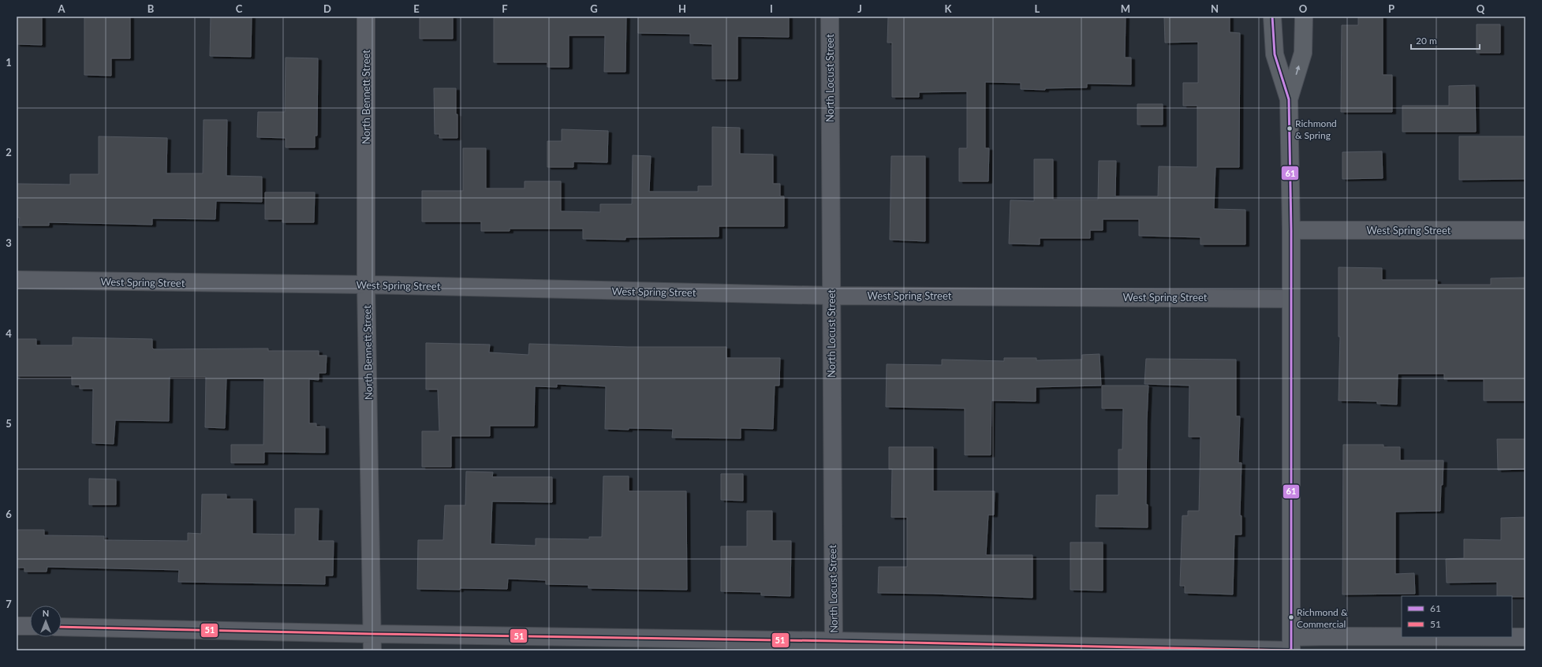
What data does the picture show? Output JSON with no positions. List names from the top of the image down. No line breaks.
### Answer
{"streets":{"street":["North Locust Street","North Bennett Street","West Spring Street"]},"crossings":[["North Locust Street","West Spring Street"],["North Bennett Street","West Spring Street"]],"places":["Richmond & Spring","Richmond & Commercial"],"lines":["transit line 61","transit line 51"],"legend":["61","51"],"scale_bar":"20 m","north":"top","grid":{"columns":["A","B","C","D","E","F","G","H","I","J","K","L","M","N","O","P","Q"],"rows":["1","2","3","4","5","6","7"]}}
